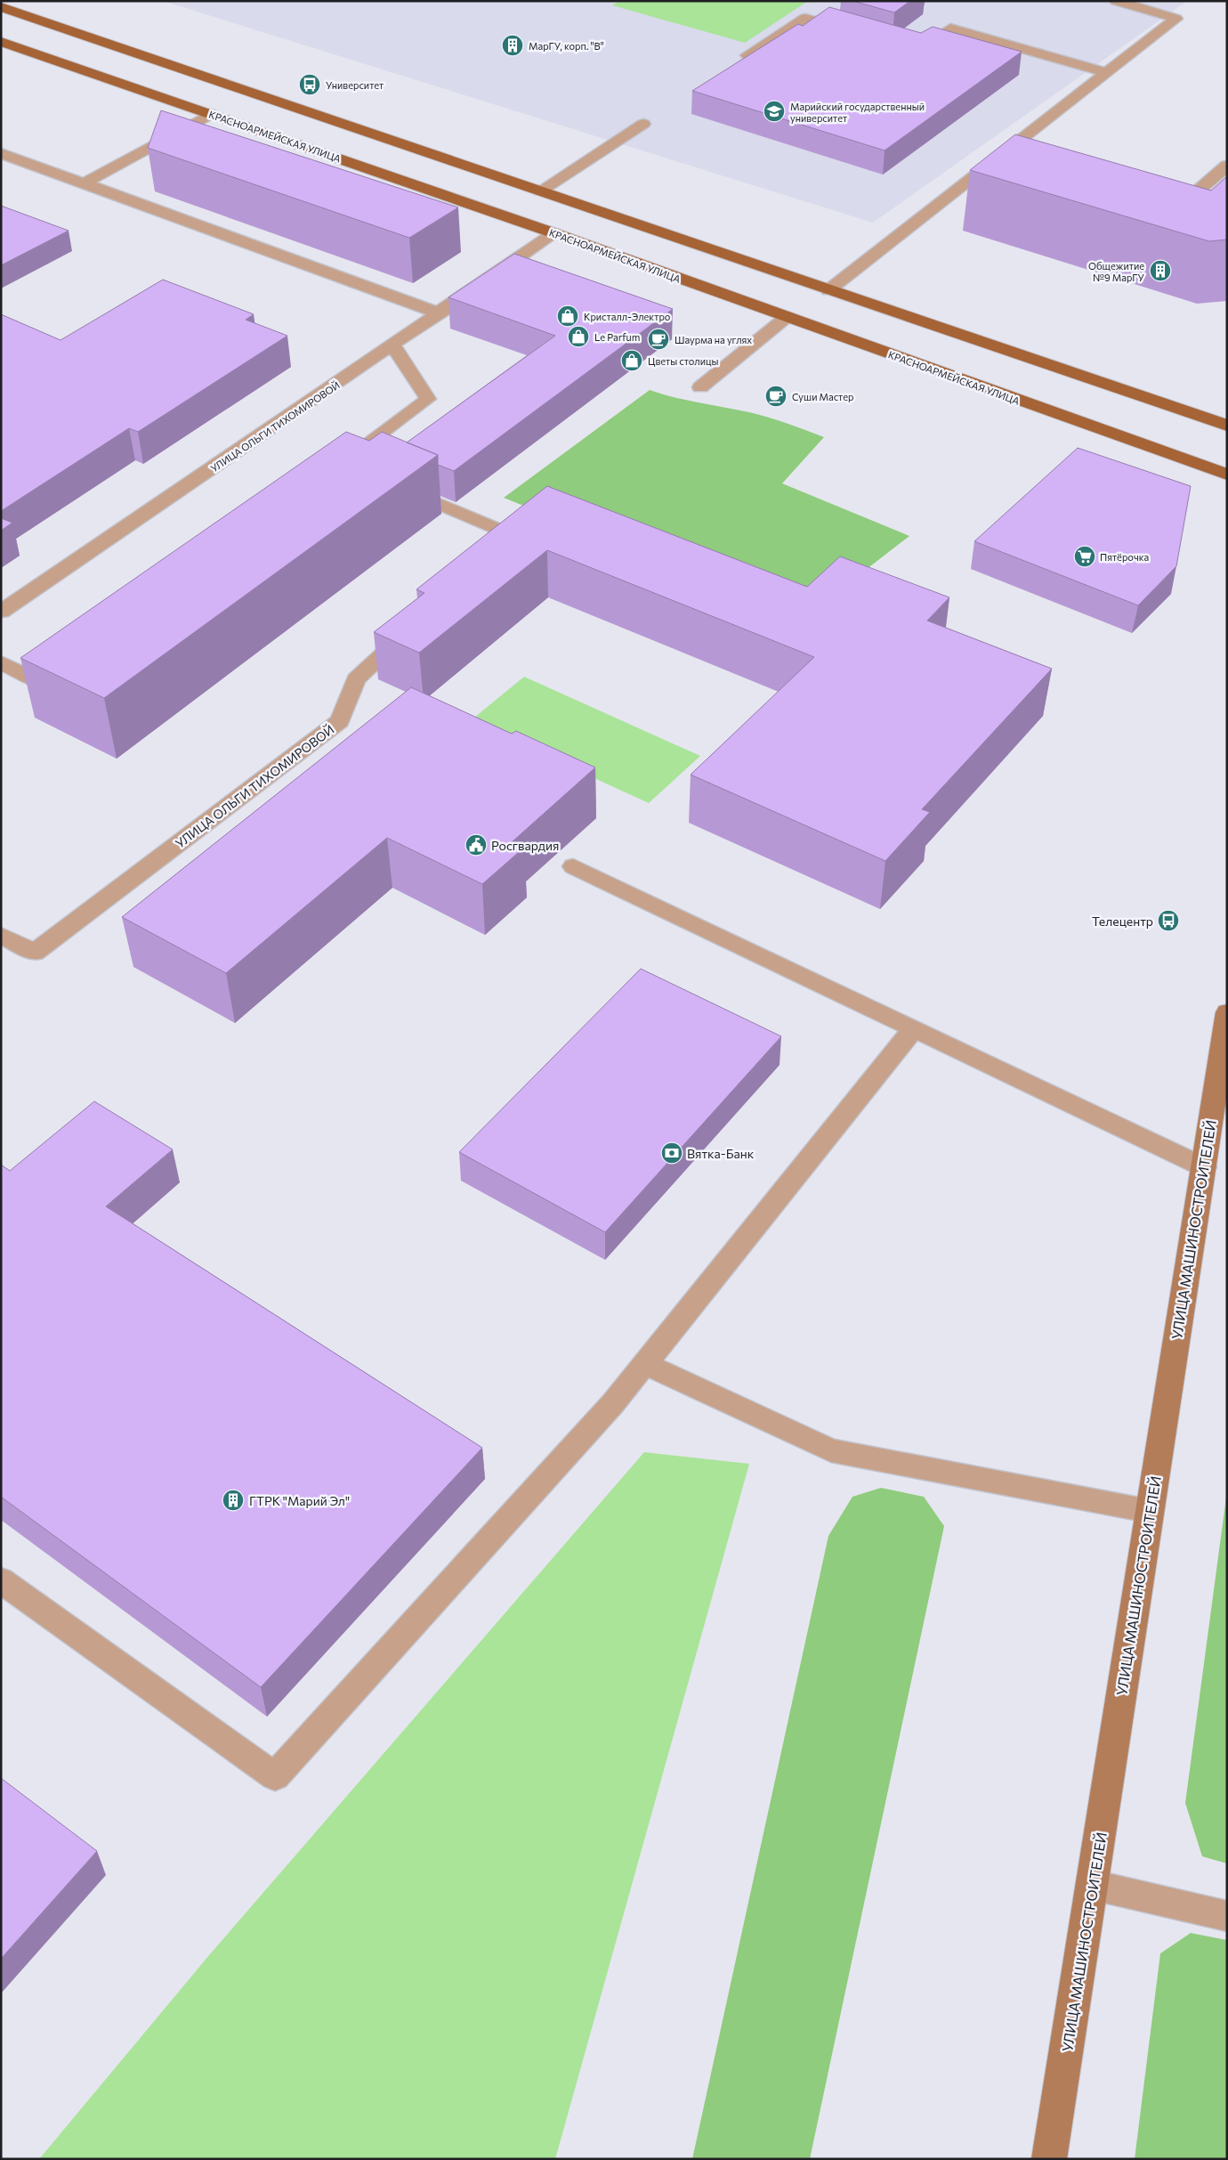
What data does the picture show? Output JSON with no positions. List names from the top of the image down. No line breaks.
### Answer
{"streets":{"main road":["КРАСНОАРМЕЙСКАЯ УЛИЦА","УЛИЦА МАШИНОСТРОИТЕЛЕЙ"],"lane":["УЛИЦА ОЛЬГИ ТИХОМИРОВОЙ"]},"crossings":[["КРАСНОАРМЕЙСКАЯ УЛИЦА","УЛИЦА ОЛЬГИ ТИХОМИРОВОЙ"]],"places":{"building":["МарГУ, корп. \"В\"","Общежитие №9 МарГУ","ГТРК \"Марий Эл\""],"bus stop":["Университет","Телецентр"],"school or university":["Марийский государственный университет"],"shop":["Кристалл-Электро","Le Parfum","Цветы столицы"],"cafe":["Шаурма на углях","Суши Мастер"],"supermarket":["Пятёрочка"],"public building":["Росгвардия"],"bank":["Вятка-Банк"]}}
